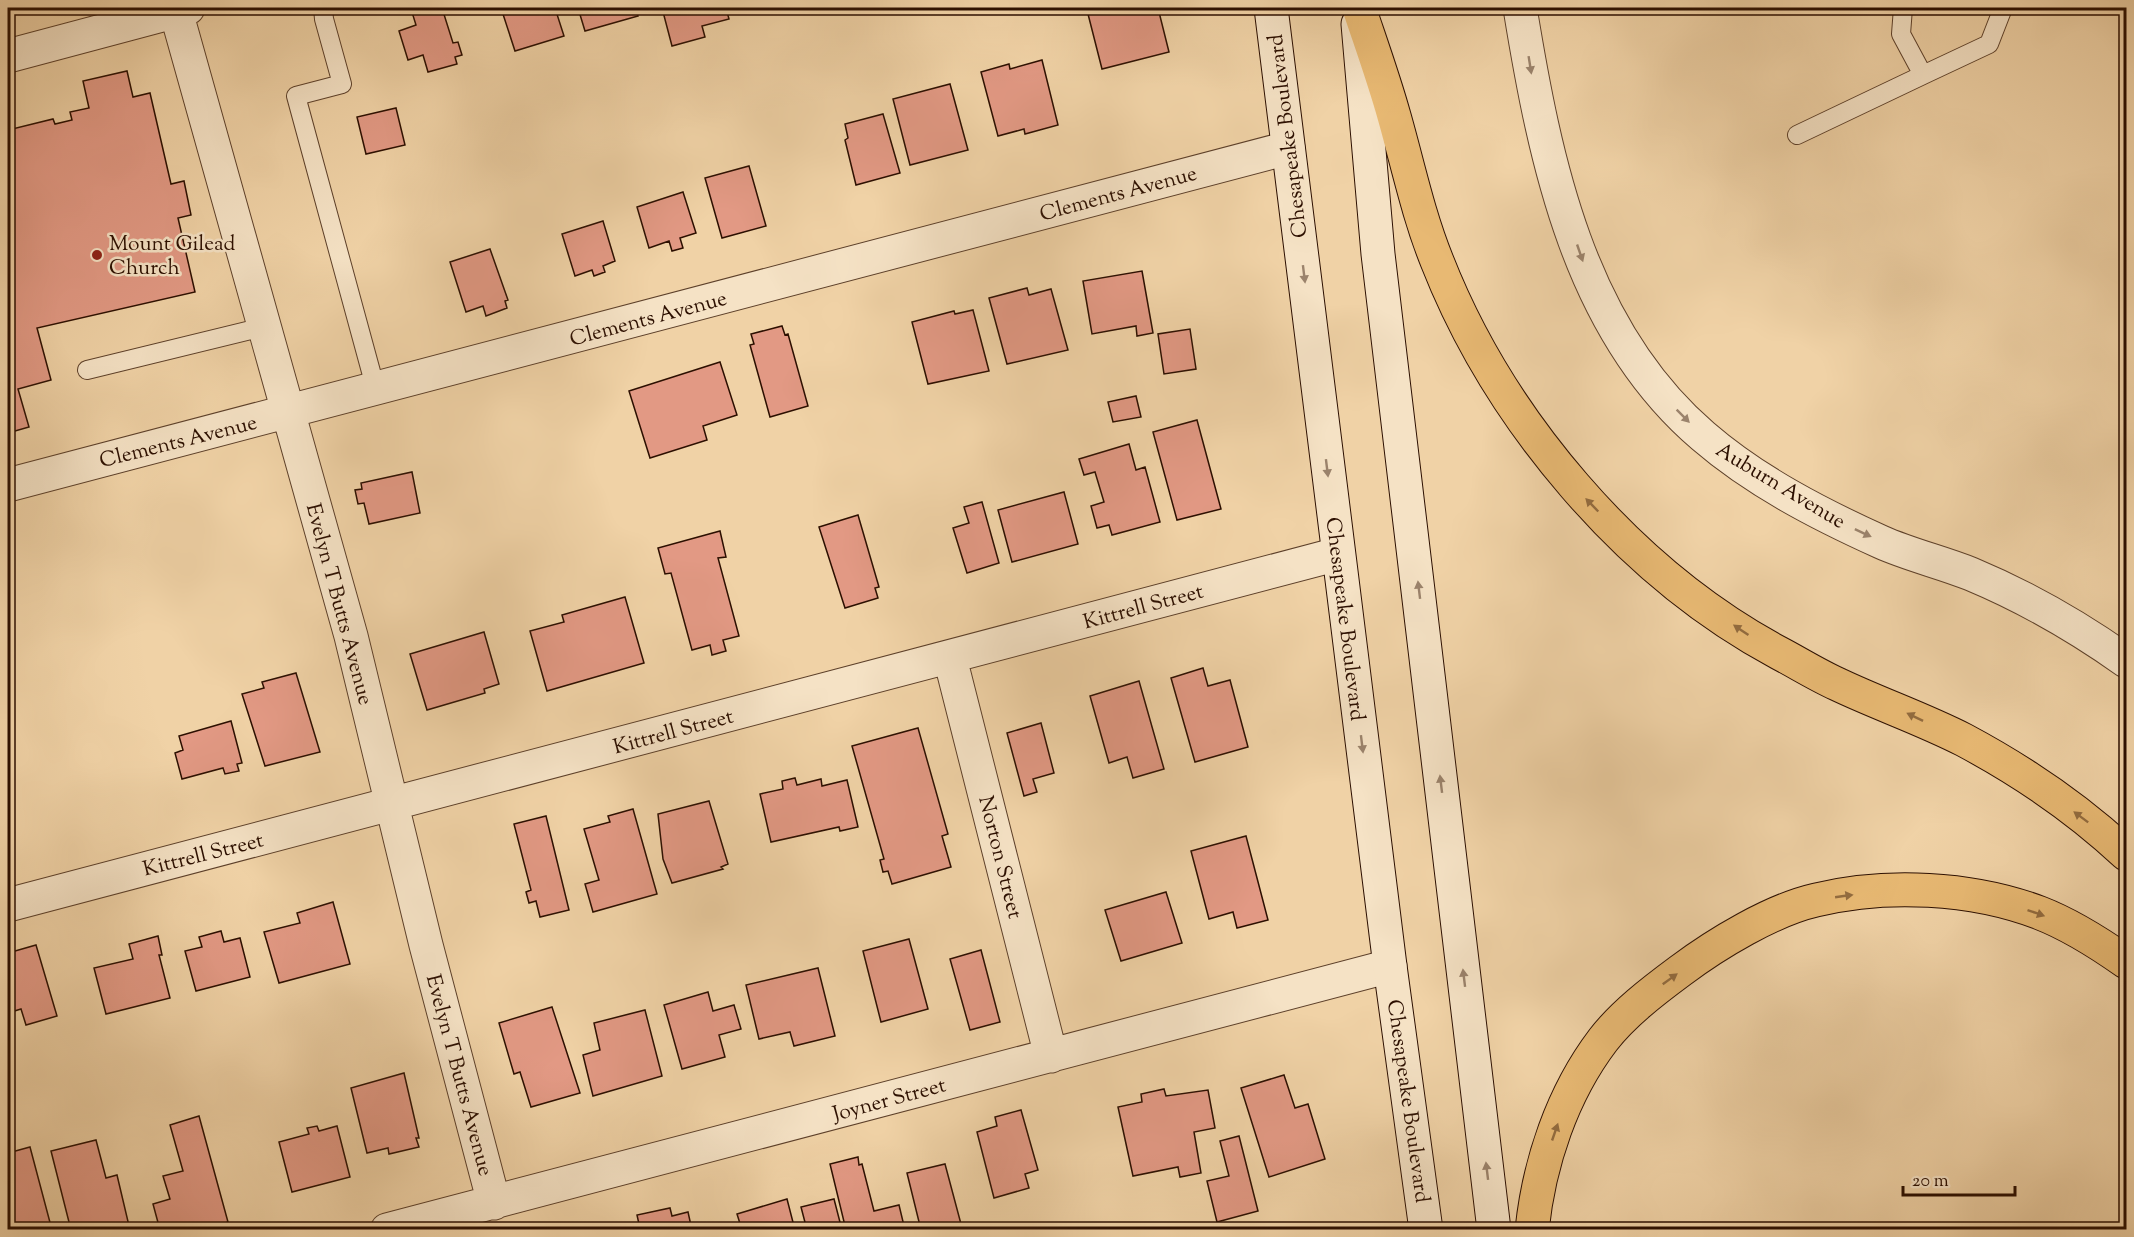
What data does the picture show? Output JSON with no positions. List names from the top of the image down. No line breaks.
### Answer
{"streets":{"street":["Chesapeake Boulevard","Clements Avenue","Auburn Avenue","Evelyn T Butts Avenue","Kittrell Street","Norton Street","Joyner Street"]},"crossings":[["Chesapeake Boulevard","Clements Avenue"],["Chesapeake Boulevard","Kittrell Street"],["Chesapeake Boulevard","Joyner Street"],["Clements Avenue","Evelyn T Butts Avenue"],["Evelyn T Butts Avenue","Kittrell Street"],["Evelyn T Butts Avenue","Joyner Street"],["Kittrell Street","Norton Street"],["Norton Street","Joyner Street"]],"one_way":["Auburn Avenue"],"places":["Mount Gilead Church"],"scale_bar":"20 m"}
